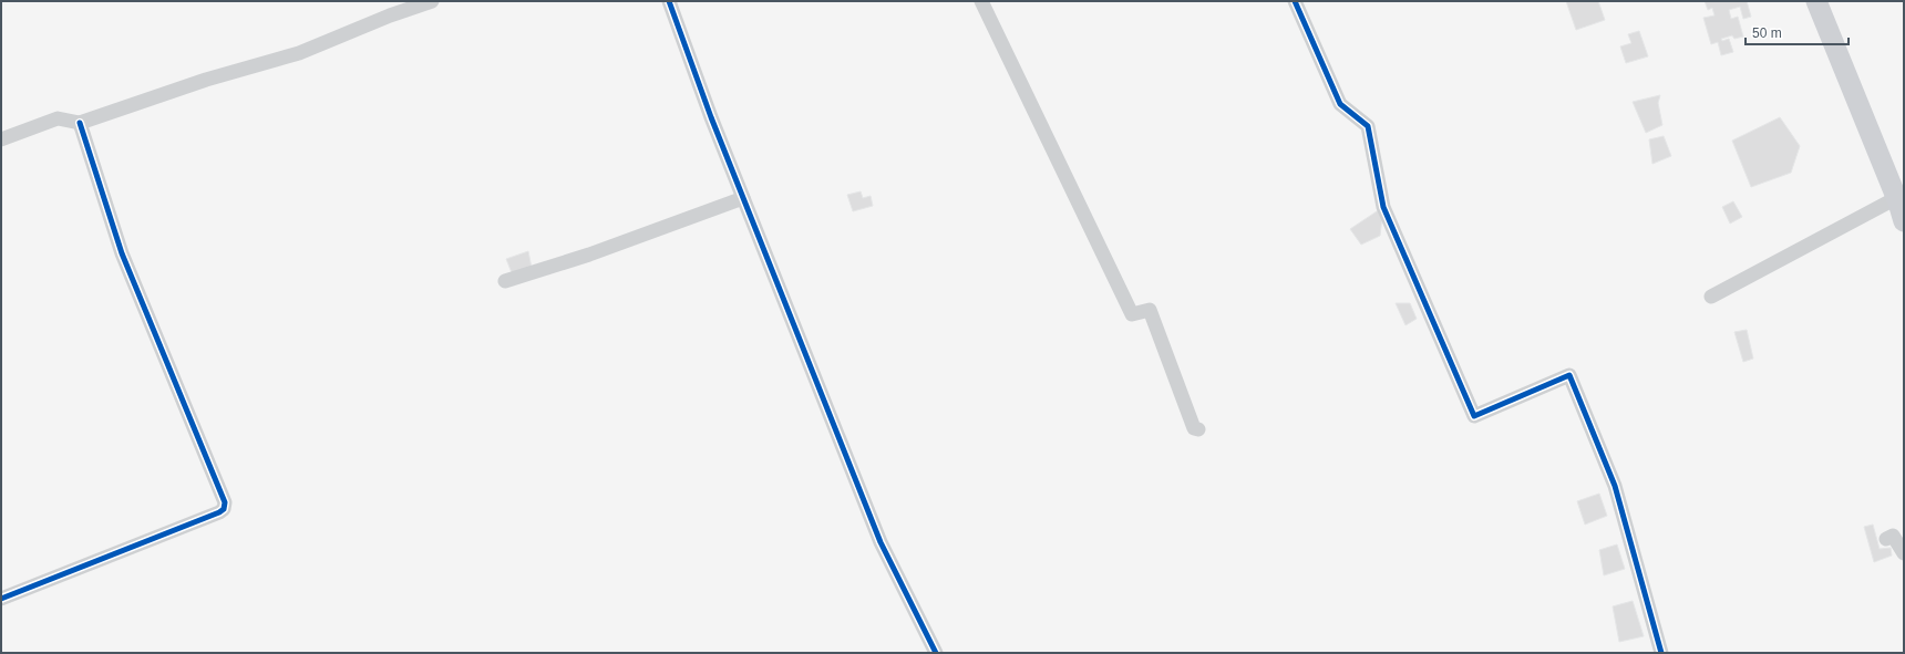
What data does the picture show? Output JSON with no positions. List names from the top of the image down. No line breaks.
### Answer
{"scale_bar":"50 m"}
